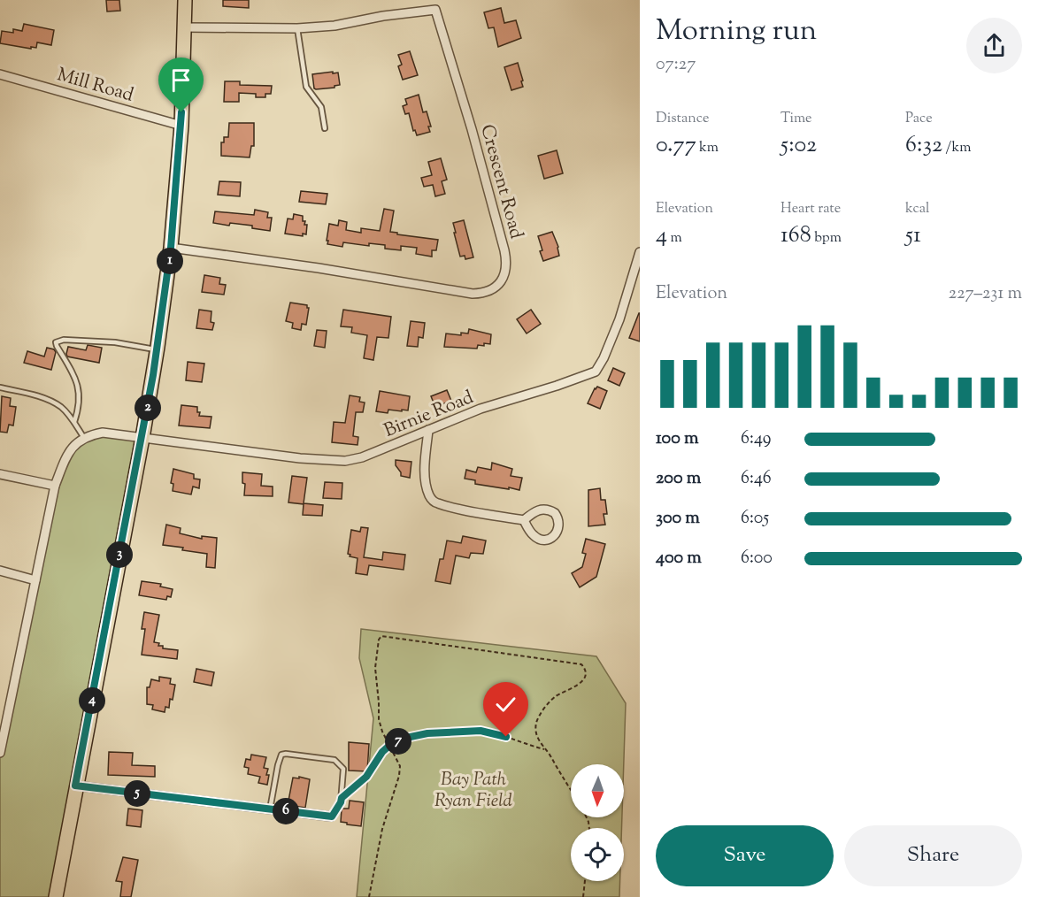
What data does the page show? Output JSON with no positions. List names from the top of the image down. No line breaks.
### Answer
{"streets":{"street":["Mill Road","Crescent Road","Birnie Road"]},"parks":["Bay Path Ryan Field"],"north":"bottom","page":{"heading":["Morning run","07:27"],"stats":[["Distance","0.77 km"],["Time","5:02"],["Pace","6:32 /km"],["Elevation","4 m"],["Heart rate","168 bpm"],["kcal","51"]],"pins":["1","2","3","4","7","5","6"],"chart":["Elevation","227–231 m"],"list":[{"name":"100 m","note":"6:49"},{"name":"200 m","note":"6:46"},{"name":"300 m","note":"6:05"},{"name":"400 m","note":"6:00"}],"buttons":["Save","Share"]}}
